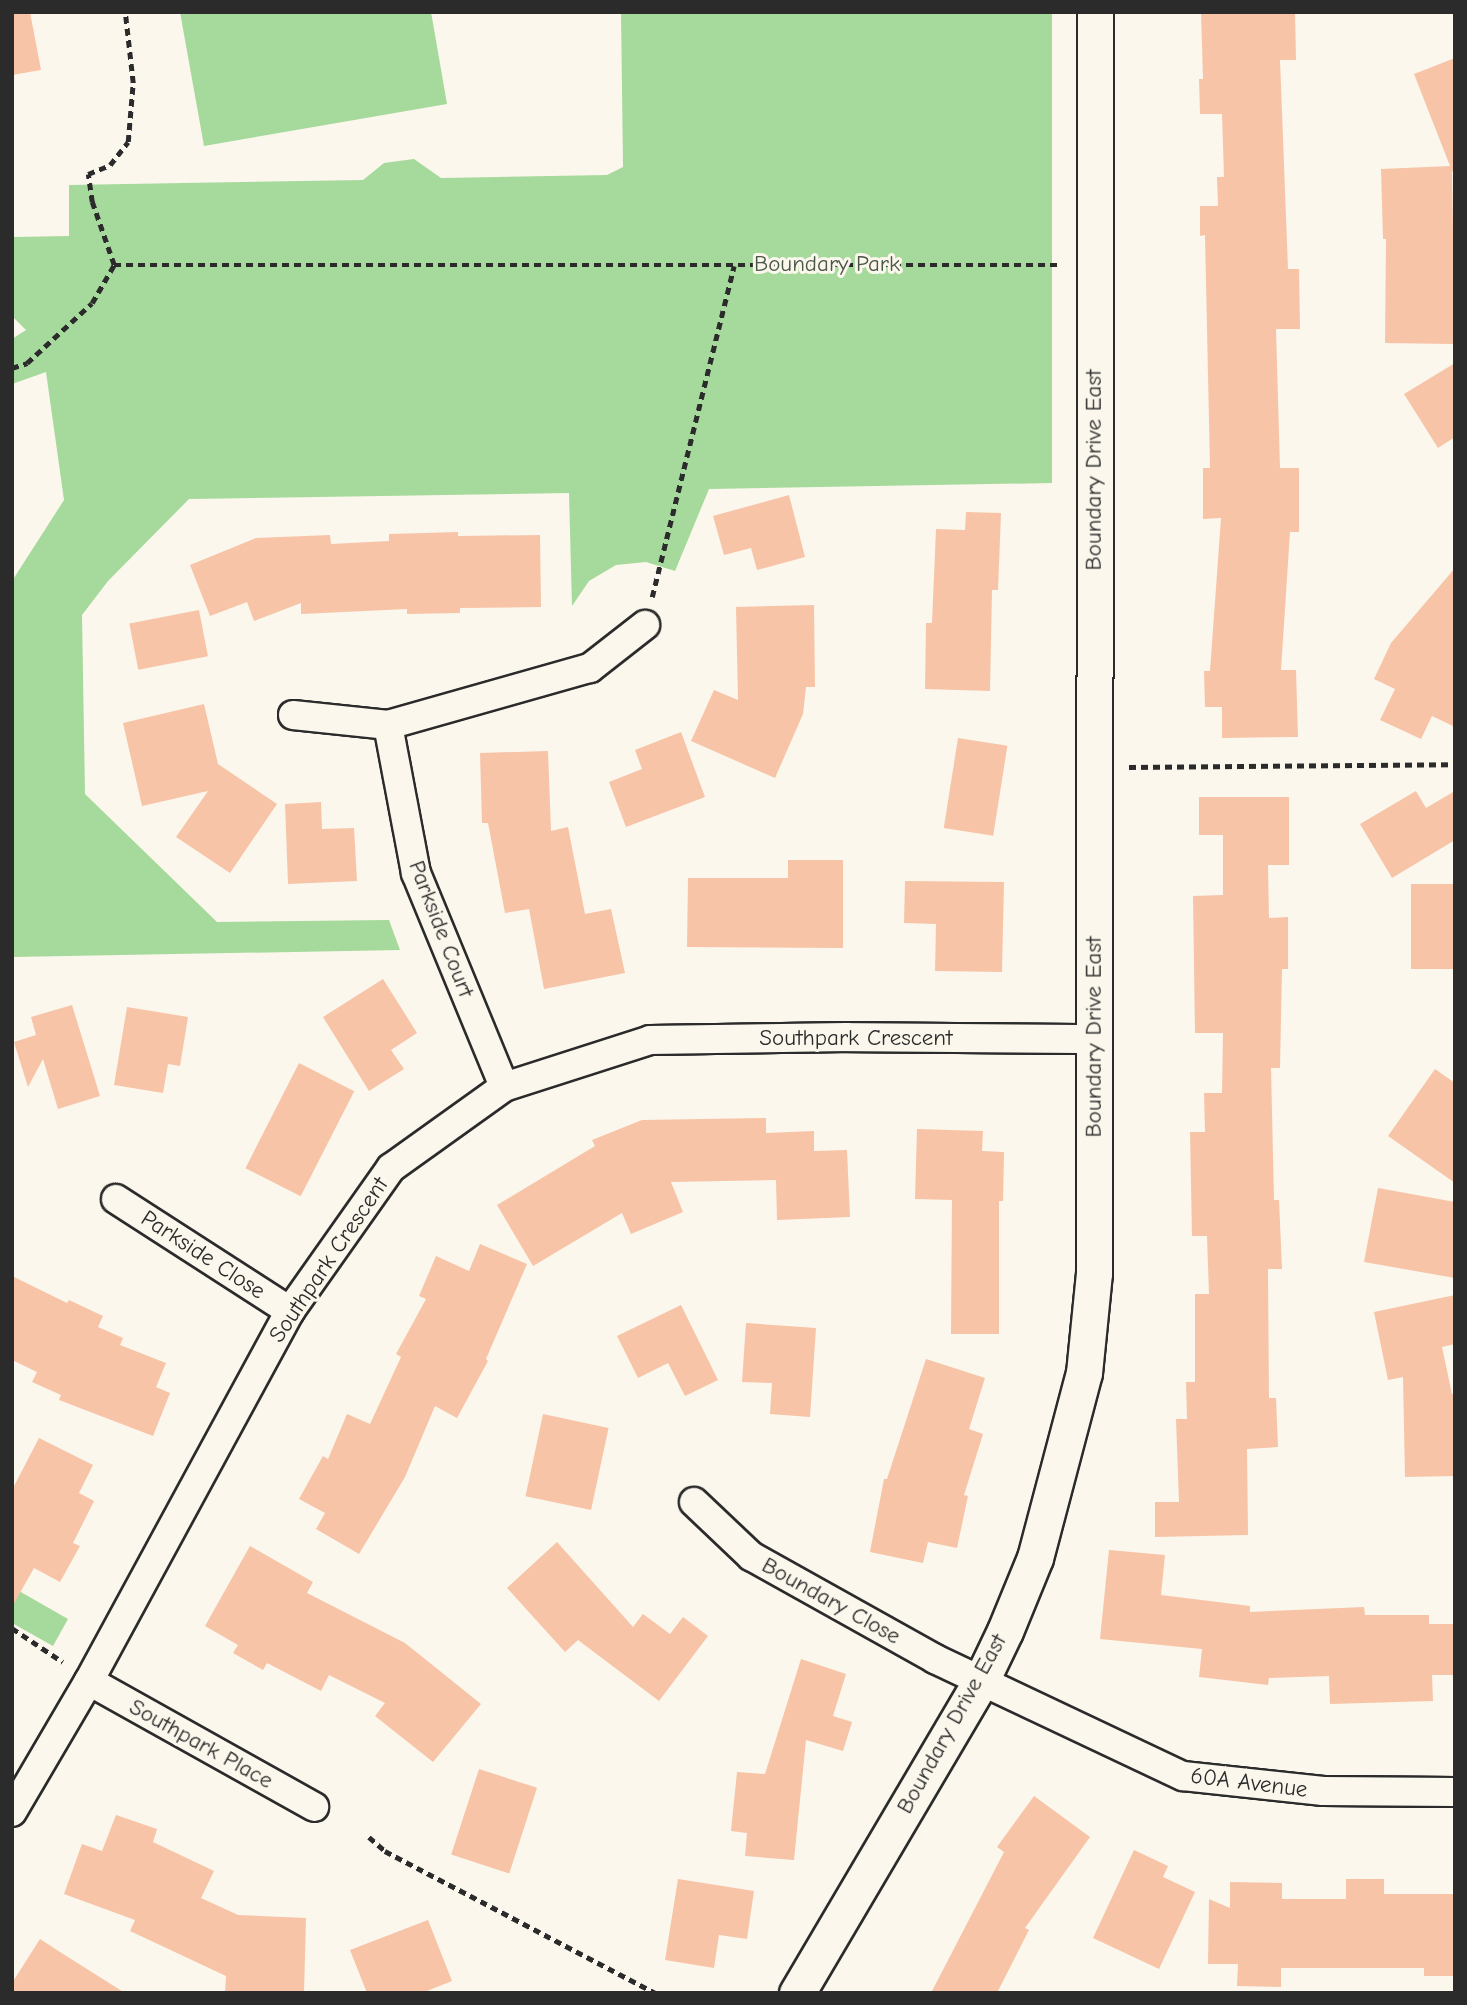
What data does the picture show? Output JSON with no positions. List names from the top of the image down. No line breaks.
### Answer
{"streets":{"street":["Boundary Drive East","Parkside Court","Southpark Crescent","Parkside Close","Boundary Close","Southpark Place","60A Avenue"]},"crossings":[["Boundary Drive East","Southpark Crescent"],["Boundary Drive East","Boundary Close"],["Boundary Drive East","60A Avenue"],["Parkside Court","Southpark Crescent"],["Southpark Crescent","Parkside Close"],["Southpark Crescent","Southpark Place"],["Boundary Close","60A Avenue"]],"parks":["Boundary Park"]}
